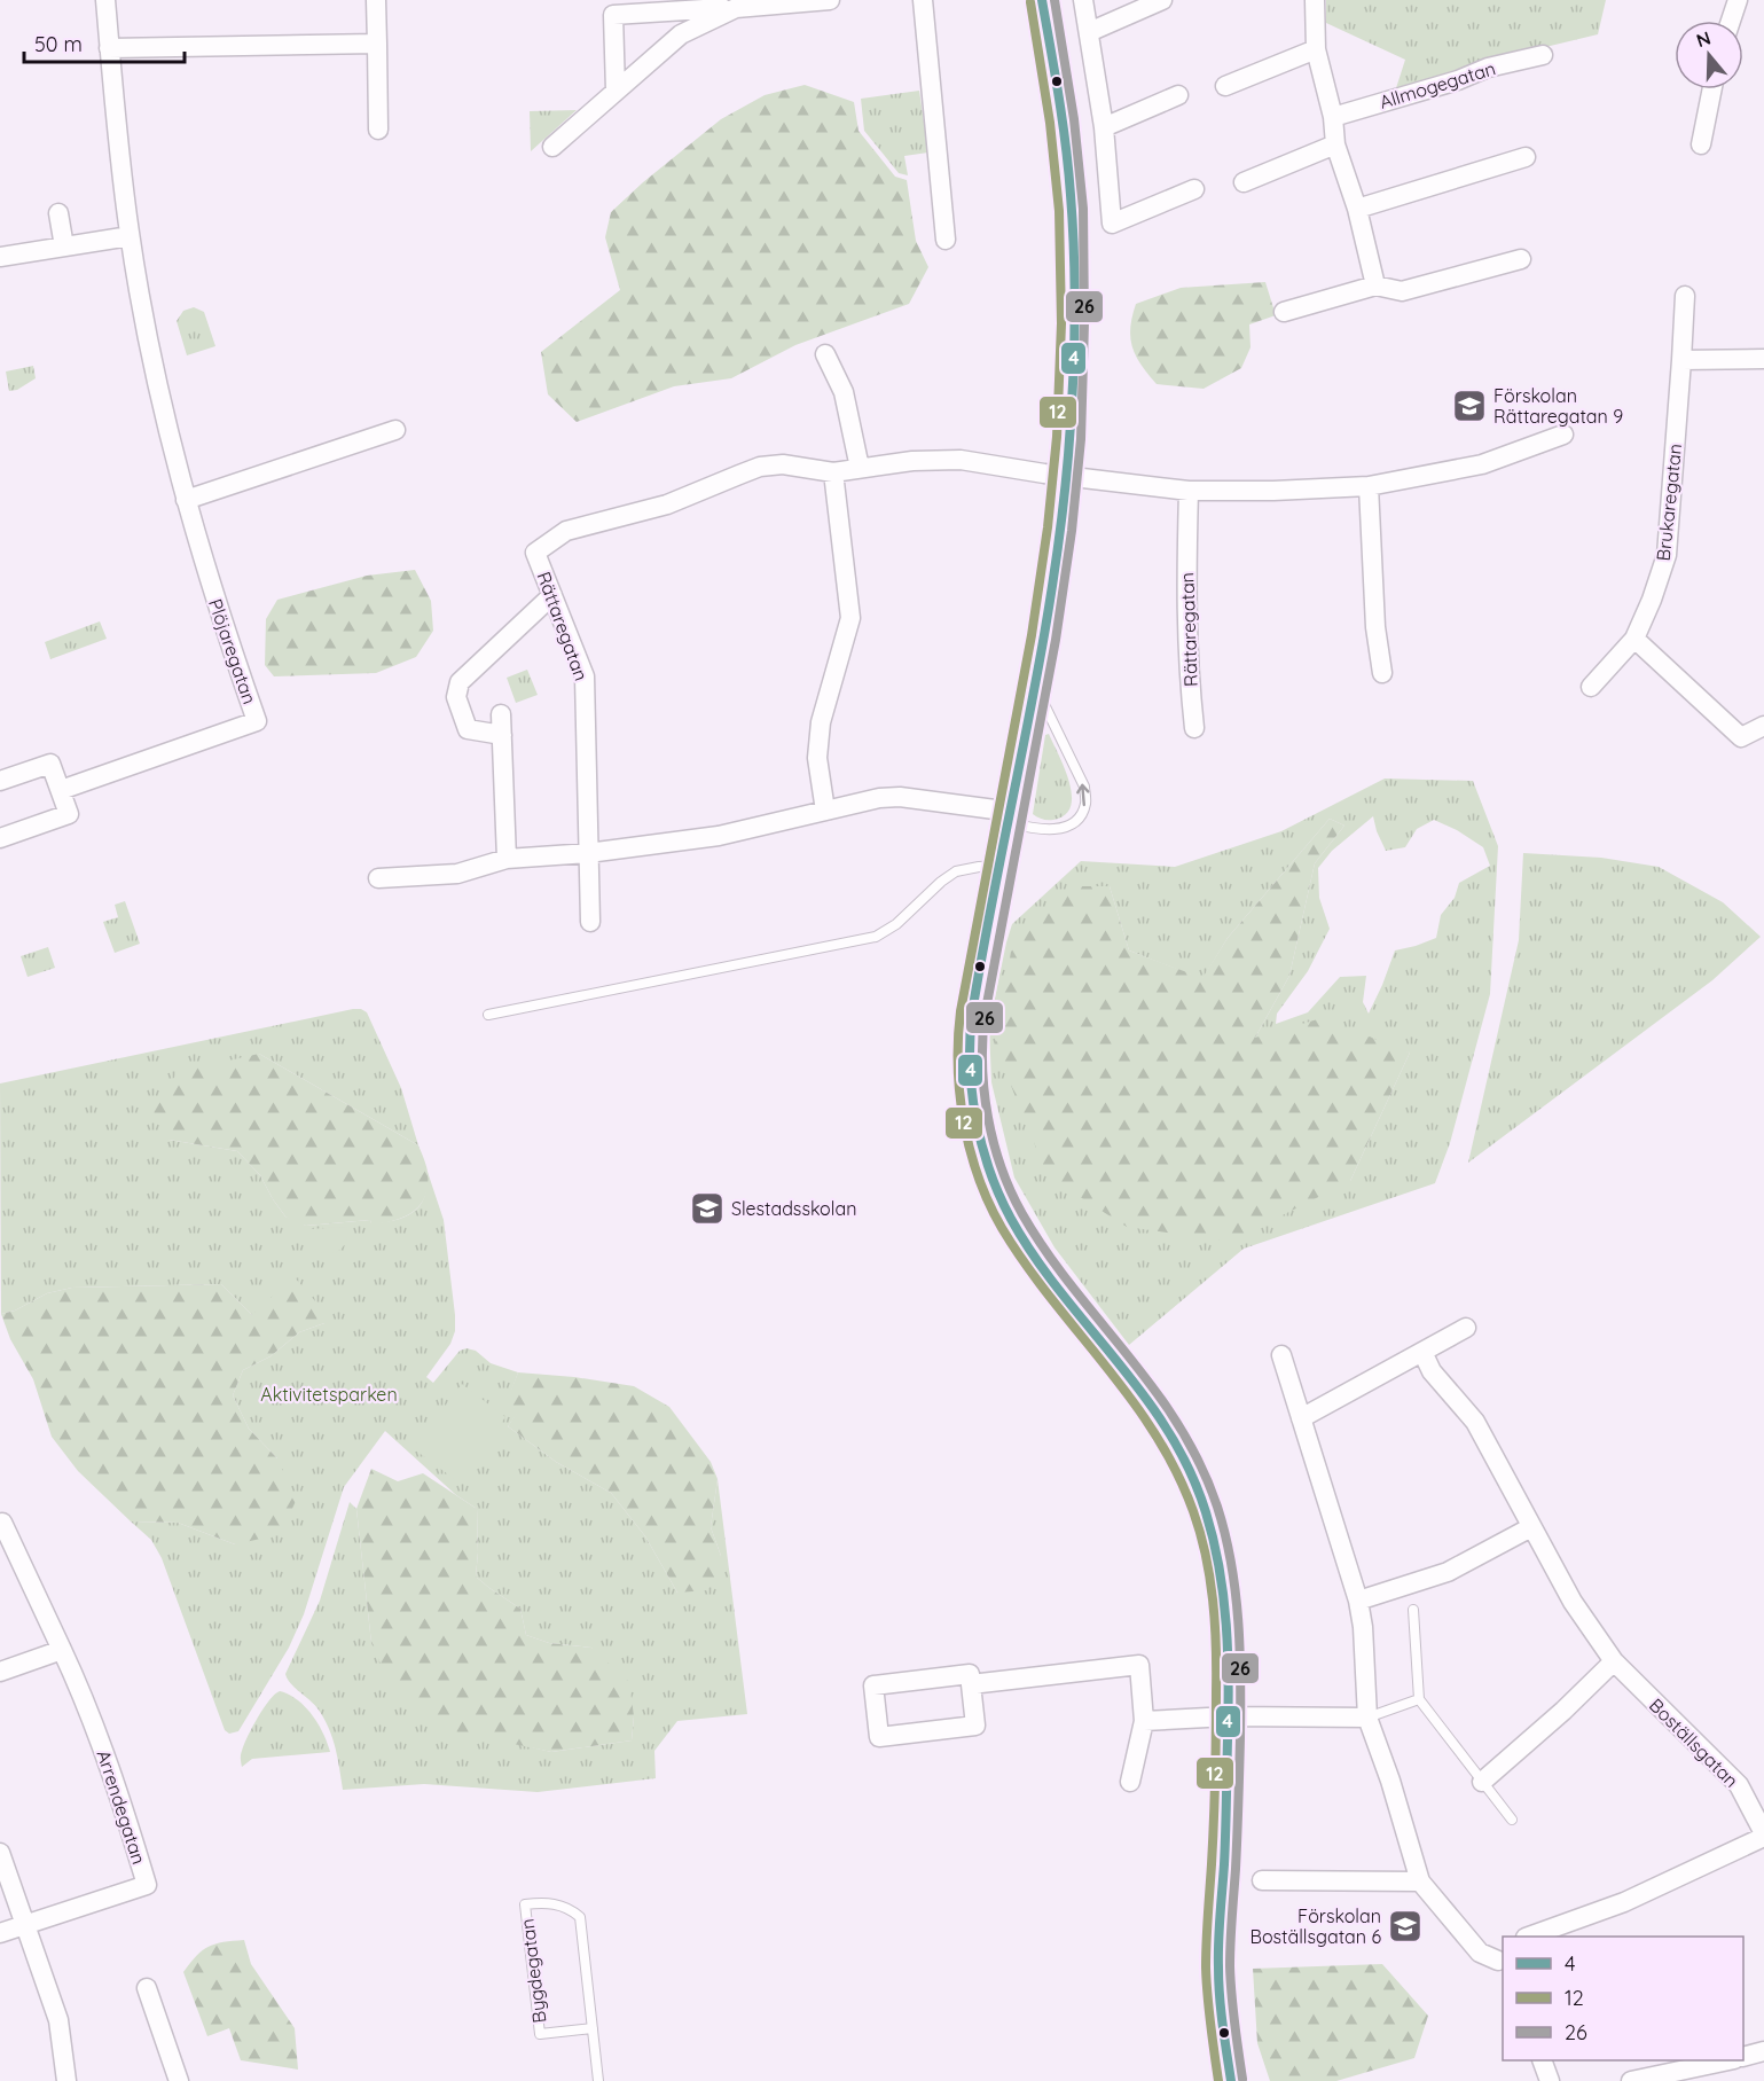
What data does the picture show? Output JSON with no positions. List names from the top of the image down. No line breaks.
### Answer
{"streets":{"street":["Allmogegatan","Brukaregatan","Rättaregatan","Plöjaregatan","Boställsgatan","Arrendegatan"],"lane":["Bygdegatan"]},"parks":["Aktivitetsparken"],"places":{"school or university":["Förskolan Rättaregatan 9","Slestadsskolan","Förskolan Boställsgatan 6"]},"lines":["transit line 4","transit line 26","transit line 12"],"legend":["4","12","26"],"scale_bar":"50 m","north":"top"}
